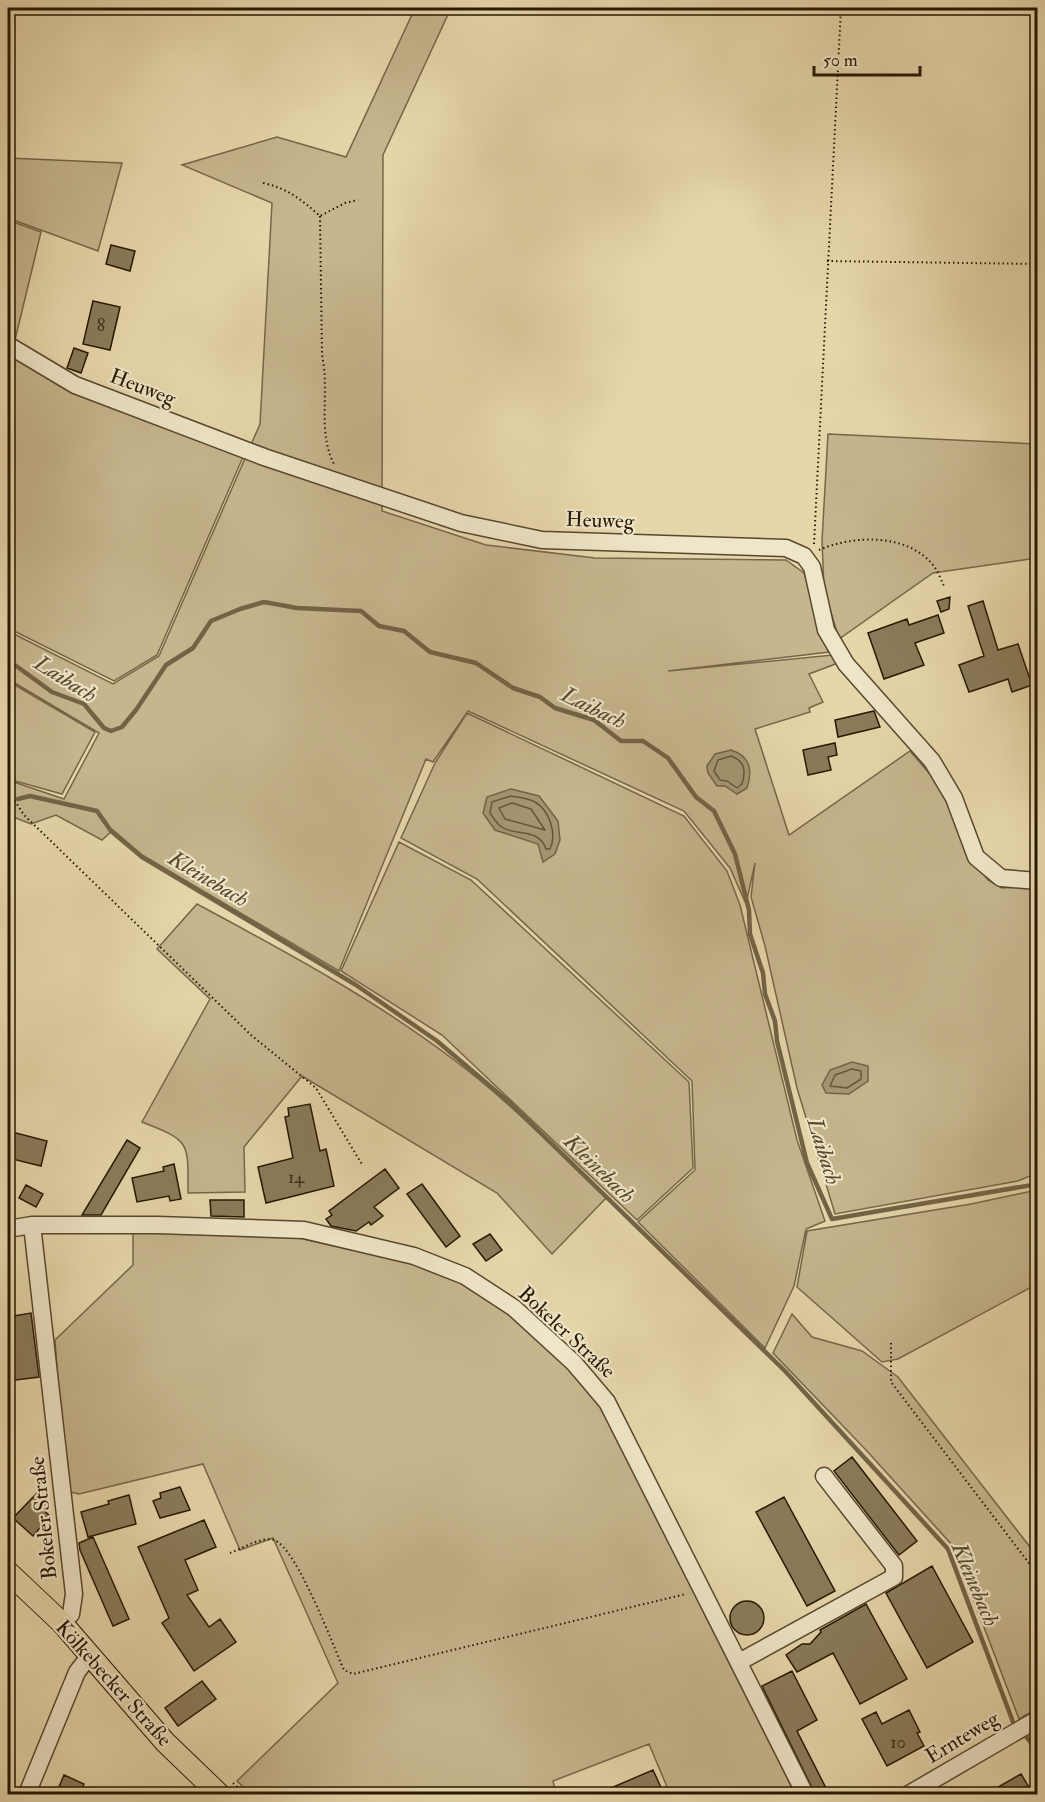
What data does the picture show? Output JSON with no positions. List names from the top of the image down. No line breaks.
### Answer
{"streets":{"main road":["Kölkebecker Straße"],"street":["Heuweg","Bokeler Straße","Ernteweg"]},"crossings":[["Bokeler Straße","Kölkebecker Straße"]],"water":["Laibach","Kleinebach"],"house_numbers":["8","14","10"],"scale_bar":"50 m"}
